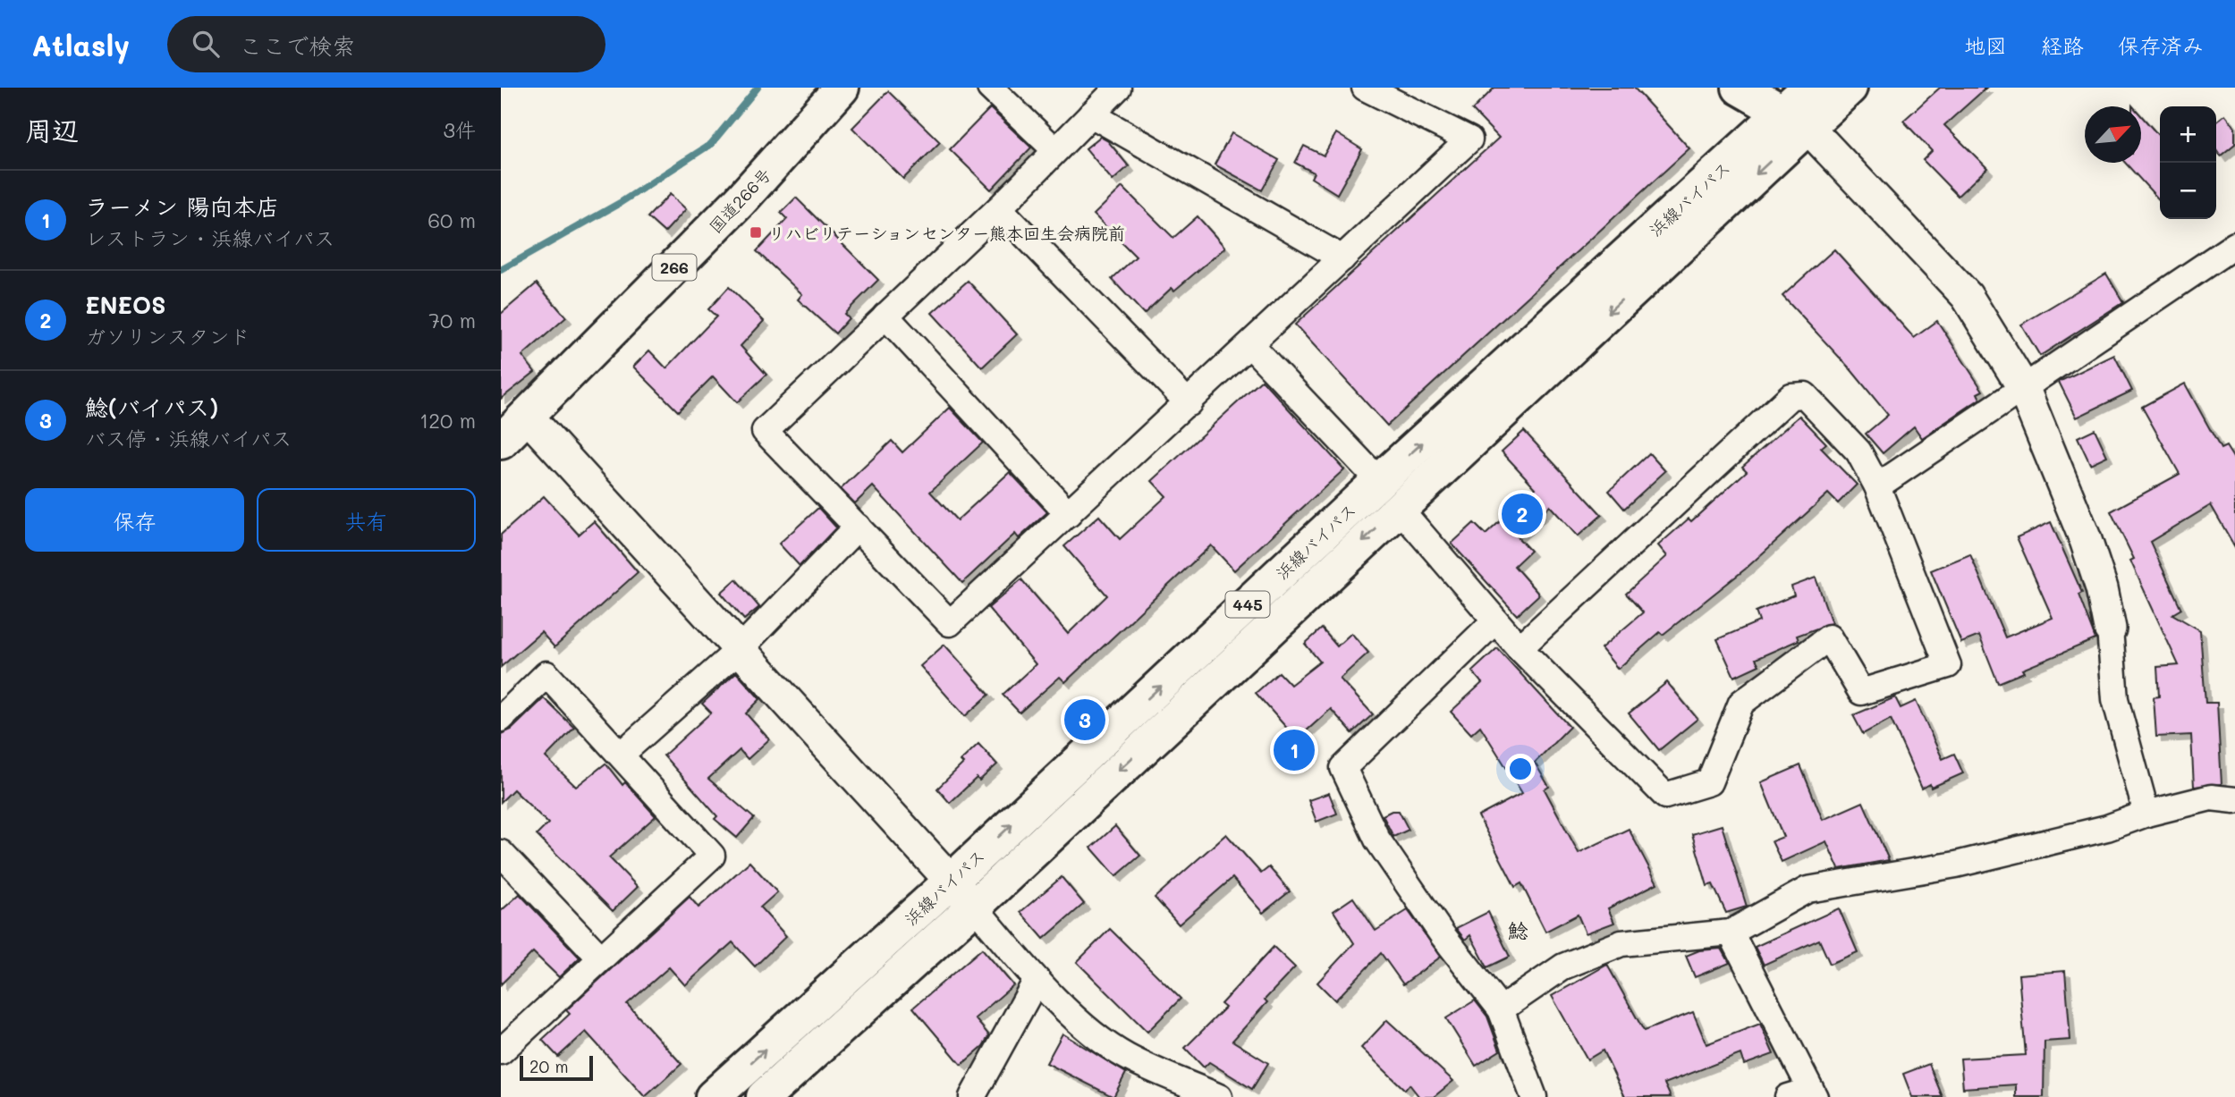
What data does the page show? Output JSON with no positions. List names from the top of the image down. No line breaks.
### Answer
{"streets":{"highway":["浜線バイパス","国道266号","266","445"]},"districts":["鯰"],"places":{"transit":["リハビリテーションセンター熊本回生会病院前"]},"scale_bar":"20 m","north":"top right","page":{"header":"Atlasly","search":"ここで検索","nav":["地図","経路","保存済み"],"heading":["周辺","3件"],"map_buttons":["+","−"],"list":[{"mark":"1","name":"ラーメン 陽向本店","note":"レストラン · 浜線バイパス","value":"60 m"},{"mark":"2","name":"ENEOS","note":"ガソリンスタンド","value":"70 m"},{"mark":"3","name":"鯰(バイパス)","note":"バス停 · 浜線バイパス","value":"120 m"}],"buttons":["保存","共有"],"pins":["2","3","1"],"scale":"20 m"}}
